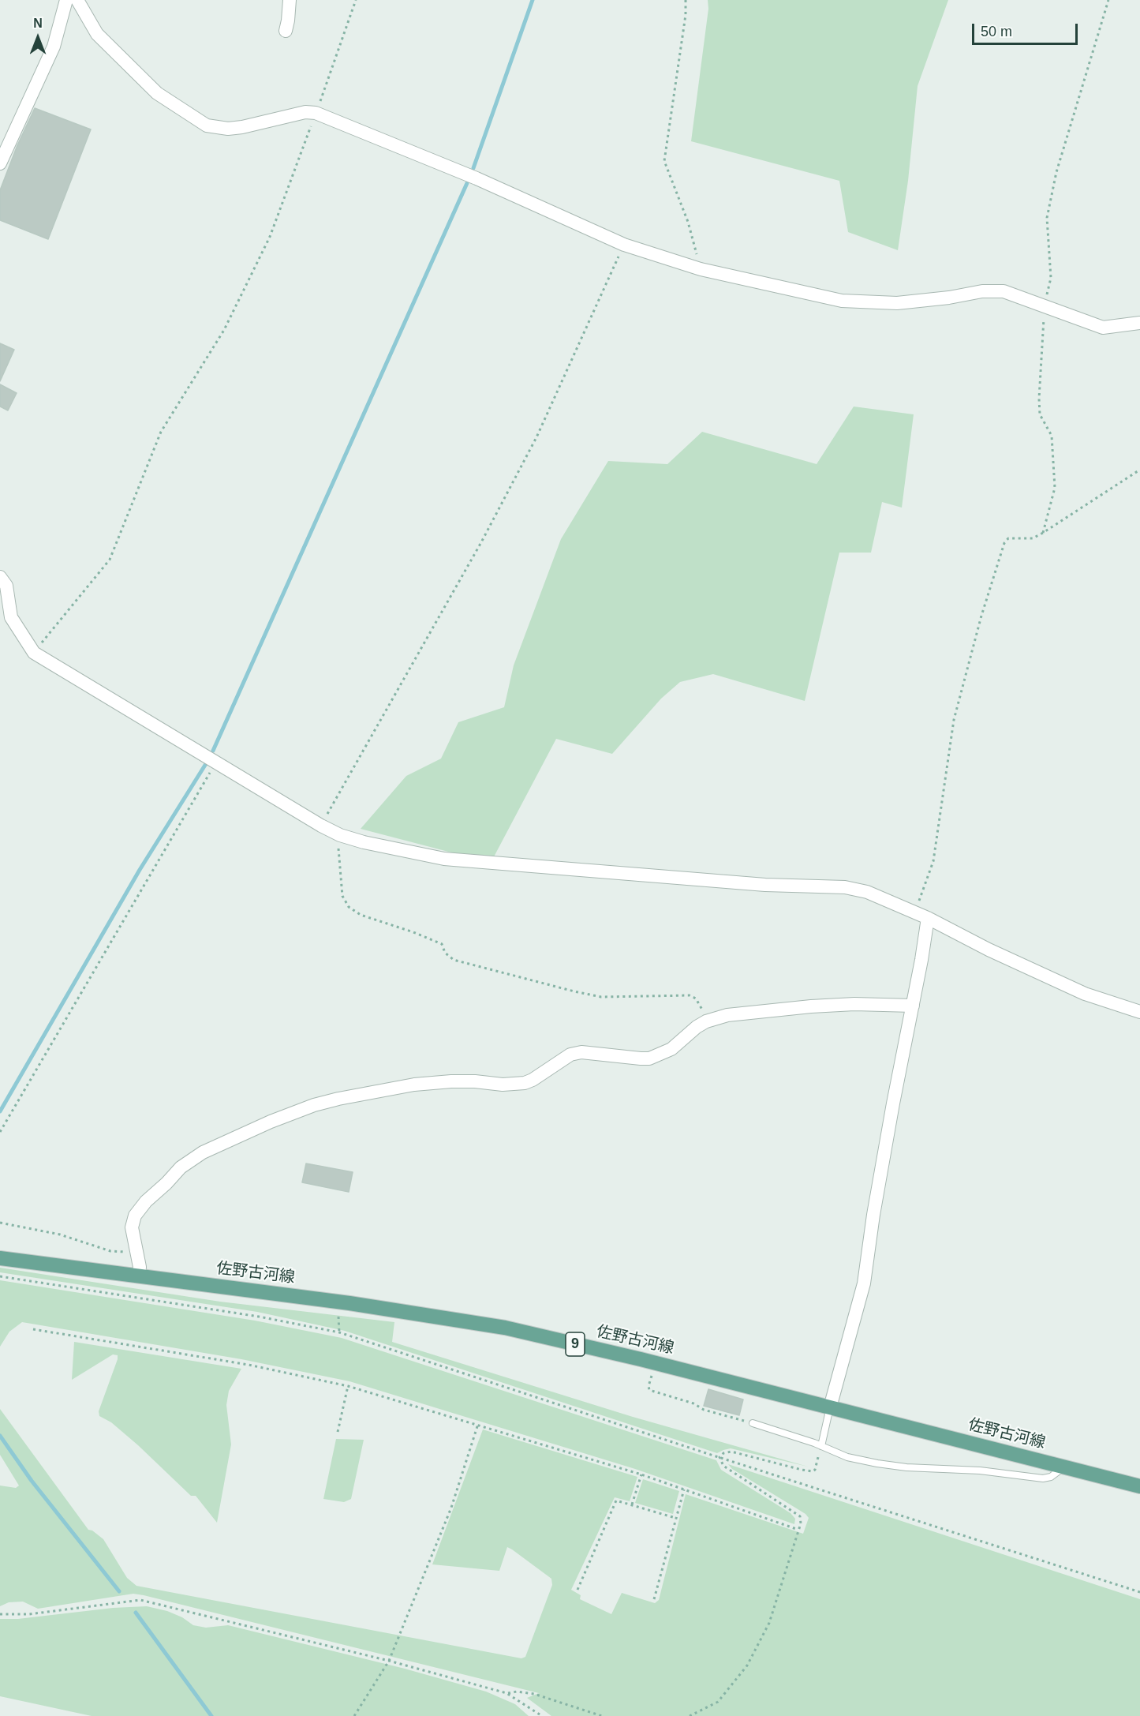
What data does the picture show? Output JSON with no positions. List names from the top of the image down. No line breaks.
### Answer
{"streets":{"main road":["佐野古河線","9"]},"scale_bar":"50 m","north":"top"}
